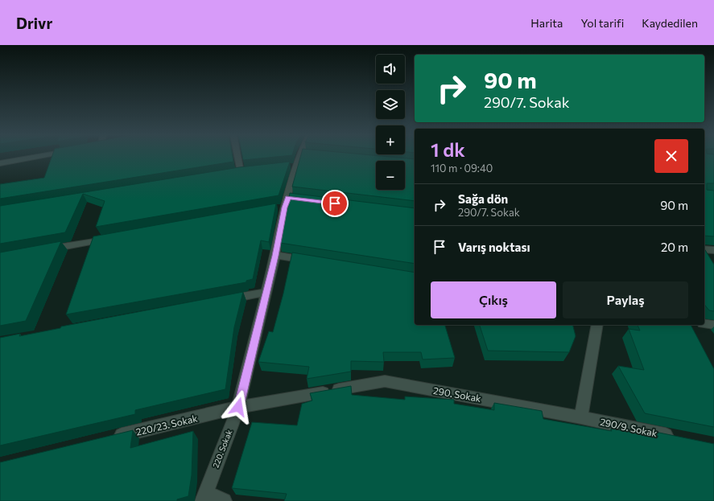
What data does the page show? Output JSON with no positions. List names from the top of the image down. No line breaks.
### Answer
{"streets":{"street":["290. Sokak","220/23. Sokak","290/9. Sokak","220. Sokak"]},"crossings":[["290. Sokak","220/23. Sokak"],["290. Sokak","290/9. Sokak"],["290. Sokak","220. Sokak"],["220/23. Sokak","220. Sokak"]],"page":{"header":"Drivr","nav":["Harita","Yol tarifi","Kaydedilen"],"map_buttons":["+","−"],"turn":["90 m","290/7. Sokak"],"heading":["1 dk","110 m · 09:40"],"list":[{"name":"Sağa dön","note":"290/7. Sokak","value":"90 m"},{"name":"Varış noktası","value":"20 m"}],"buttons":["Çıkış","Paylaş"]}}
